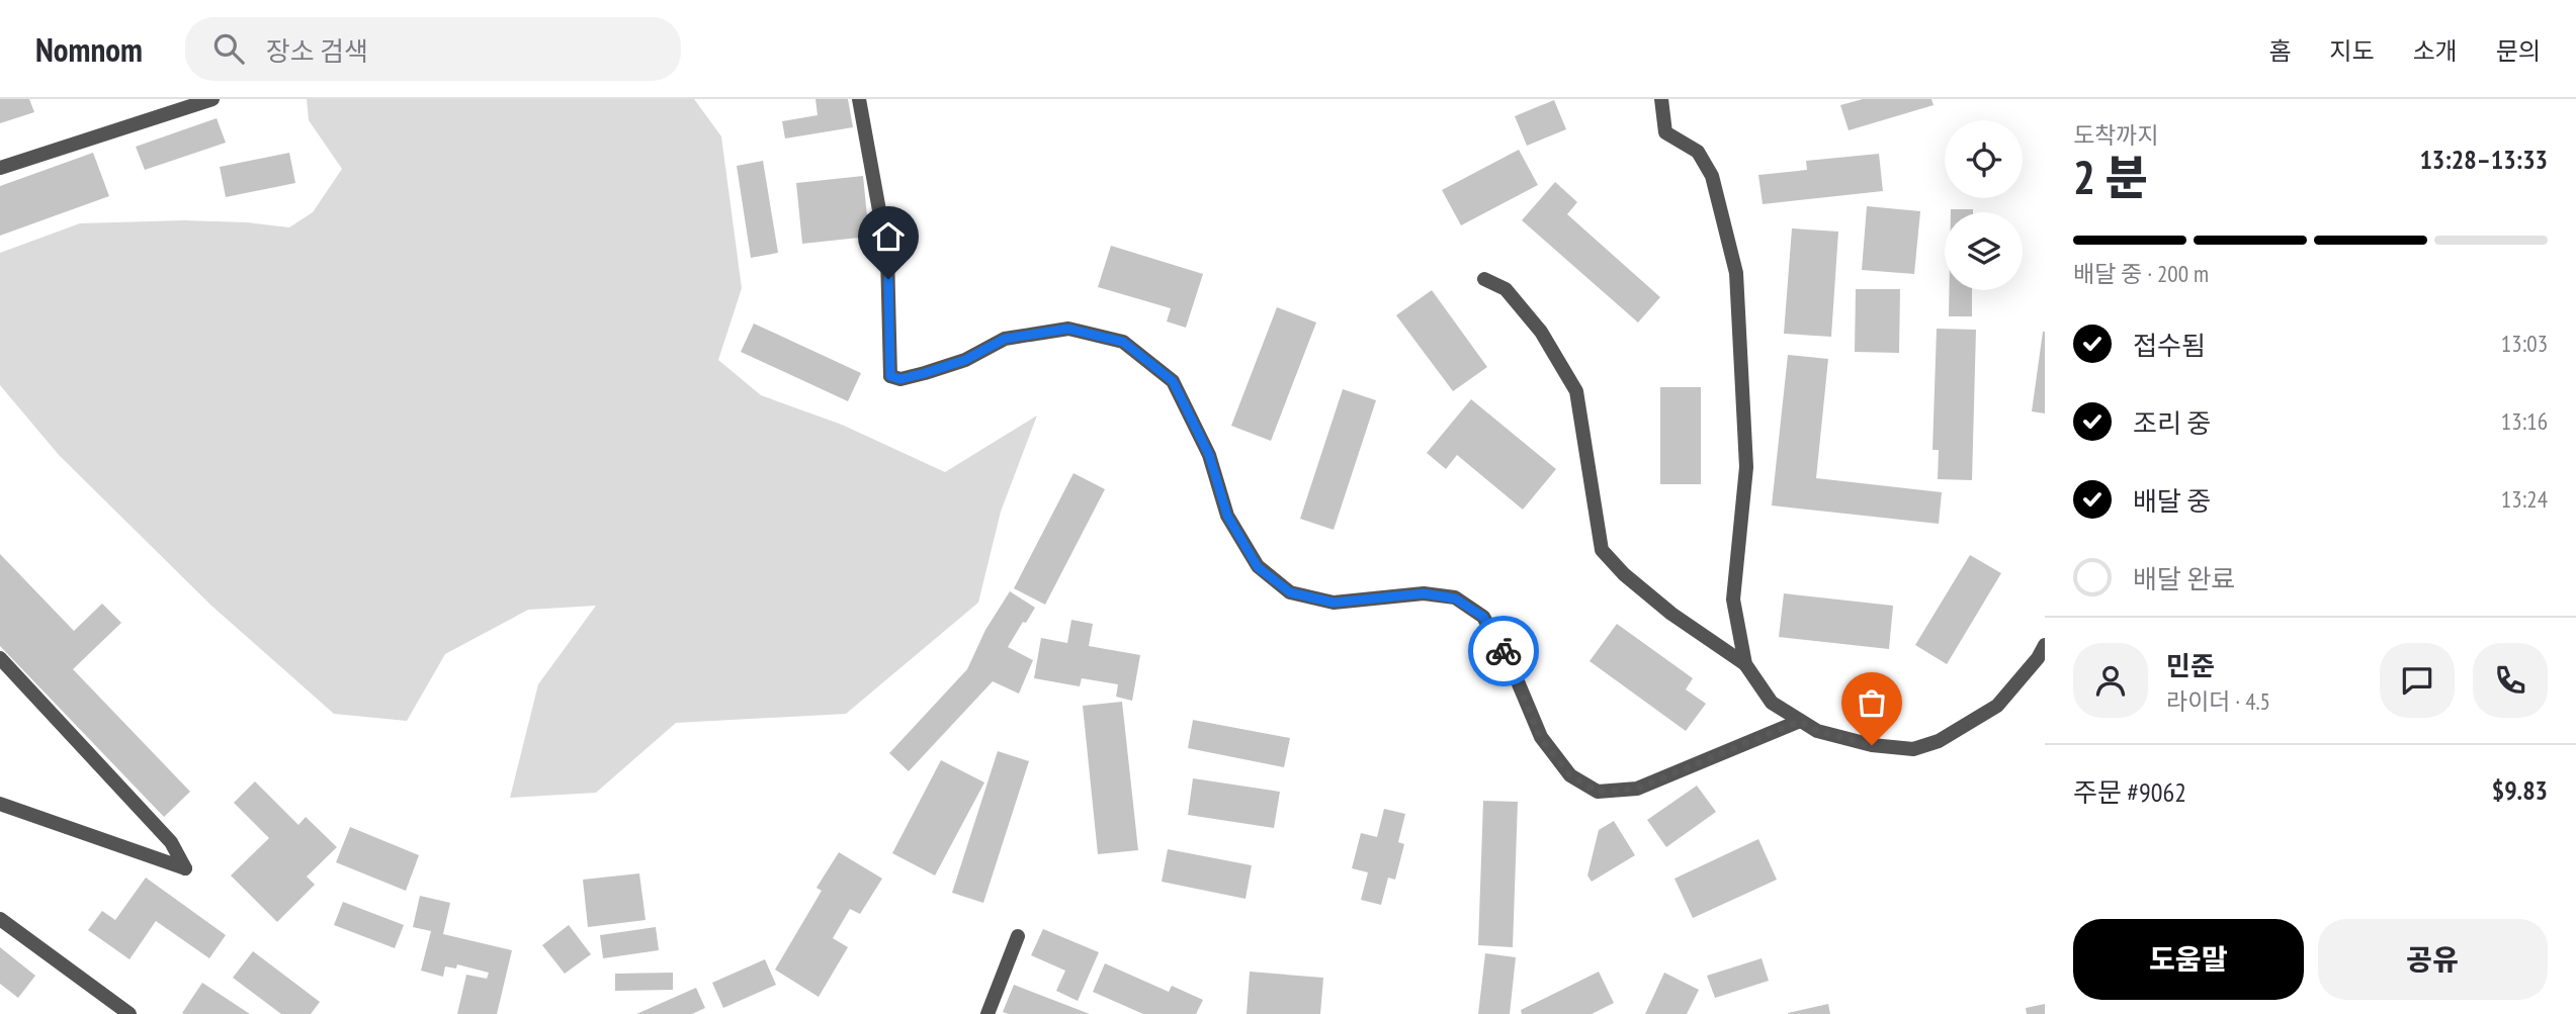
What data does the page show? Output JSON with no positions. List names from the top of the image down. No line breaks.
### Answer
{"page":{"header":"Nomnom","search":"장소 검색","nav":["홈","지도","소개","문의"],"heading":["2 분","도착까지","13:28–13:33"],"panel":["민준","라이더 · 4.5","주문 #9062","$9.83"],"bar":"배달 중 · 200 m","list":[["접수됨","13:03"],["조리 중","13:16"],["배달 중","13:24"],"배달 완료"],"buttons":["도움말","공유"]}}
